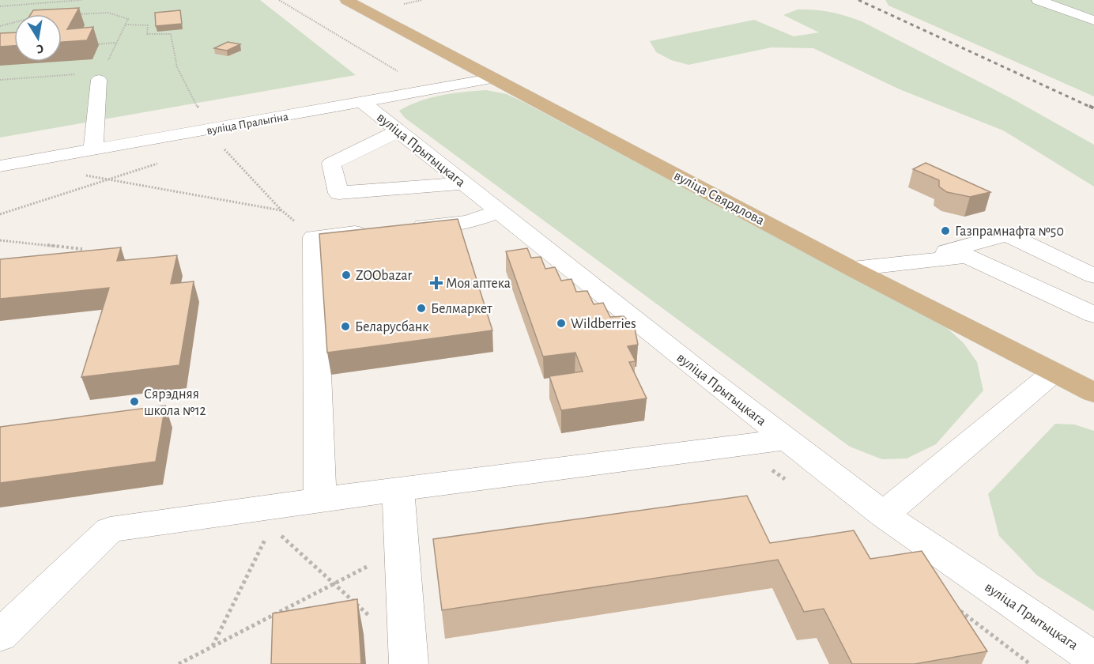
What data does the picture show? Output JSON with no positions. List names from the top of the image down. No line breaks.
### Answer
{"streets":{"main road":["вуліца Свярдлова"],"street":["вуліца Пралыгіна","вуліца Прытыцкага"]},"crossings":[["вуліца Пралыгіна","вуліца Прытыцкага"],["вуліца Пралыгіна","вуліца Свярдлова"]],"places":{"other":["Газпрамнафта №50","ZOObazar","Белмаркет","Wildberries","Беларусбанк","Сярэдняя школа №12"],"health":["Моя аптека"]},"north":"bottom"}
